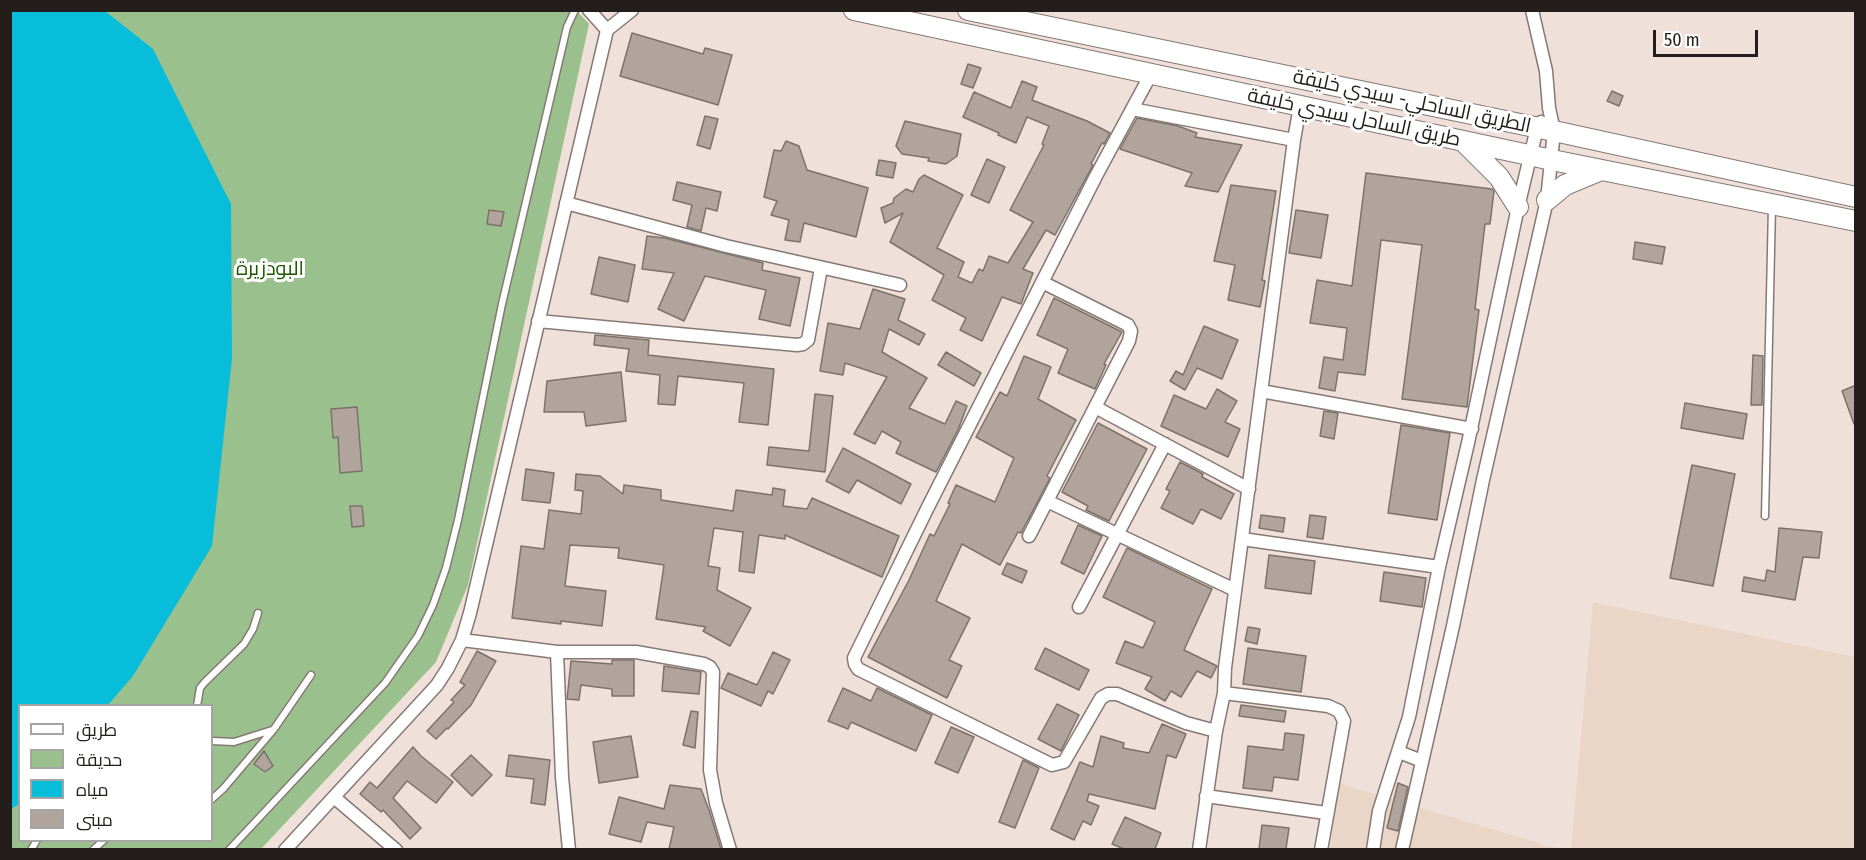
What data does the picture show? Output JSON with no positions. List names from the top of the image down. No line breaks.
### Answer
{"streets":{"highway":["الطريق الساحلي- سيدي خليفة","طريق الساحل سيدي خليفة"]},"parks":["البودزيرة"],"legend":["طريق","حديقة","مياه","مبنى"],"scale_bar":"50 m"}
